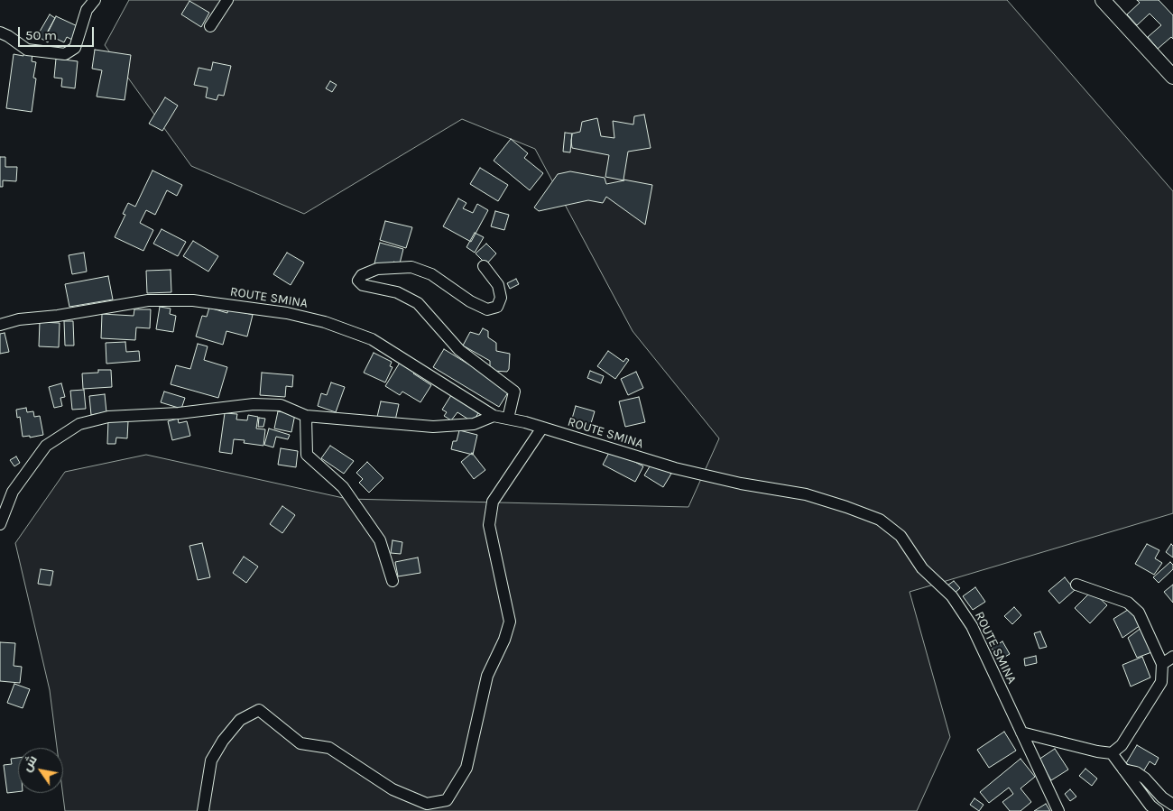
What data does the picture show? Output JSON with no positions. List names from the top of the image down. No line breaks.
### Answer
{"streets":{"street":["ROUTE SMINA"]},"scale_bar":"50 m","north":"top left"}
